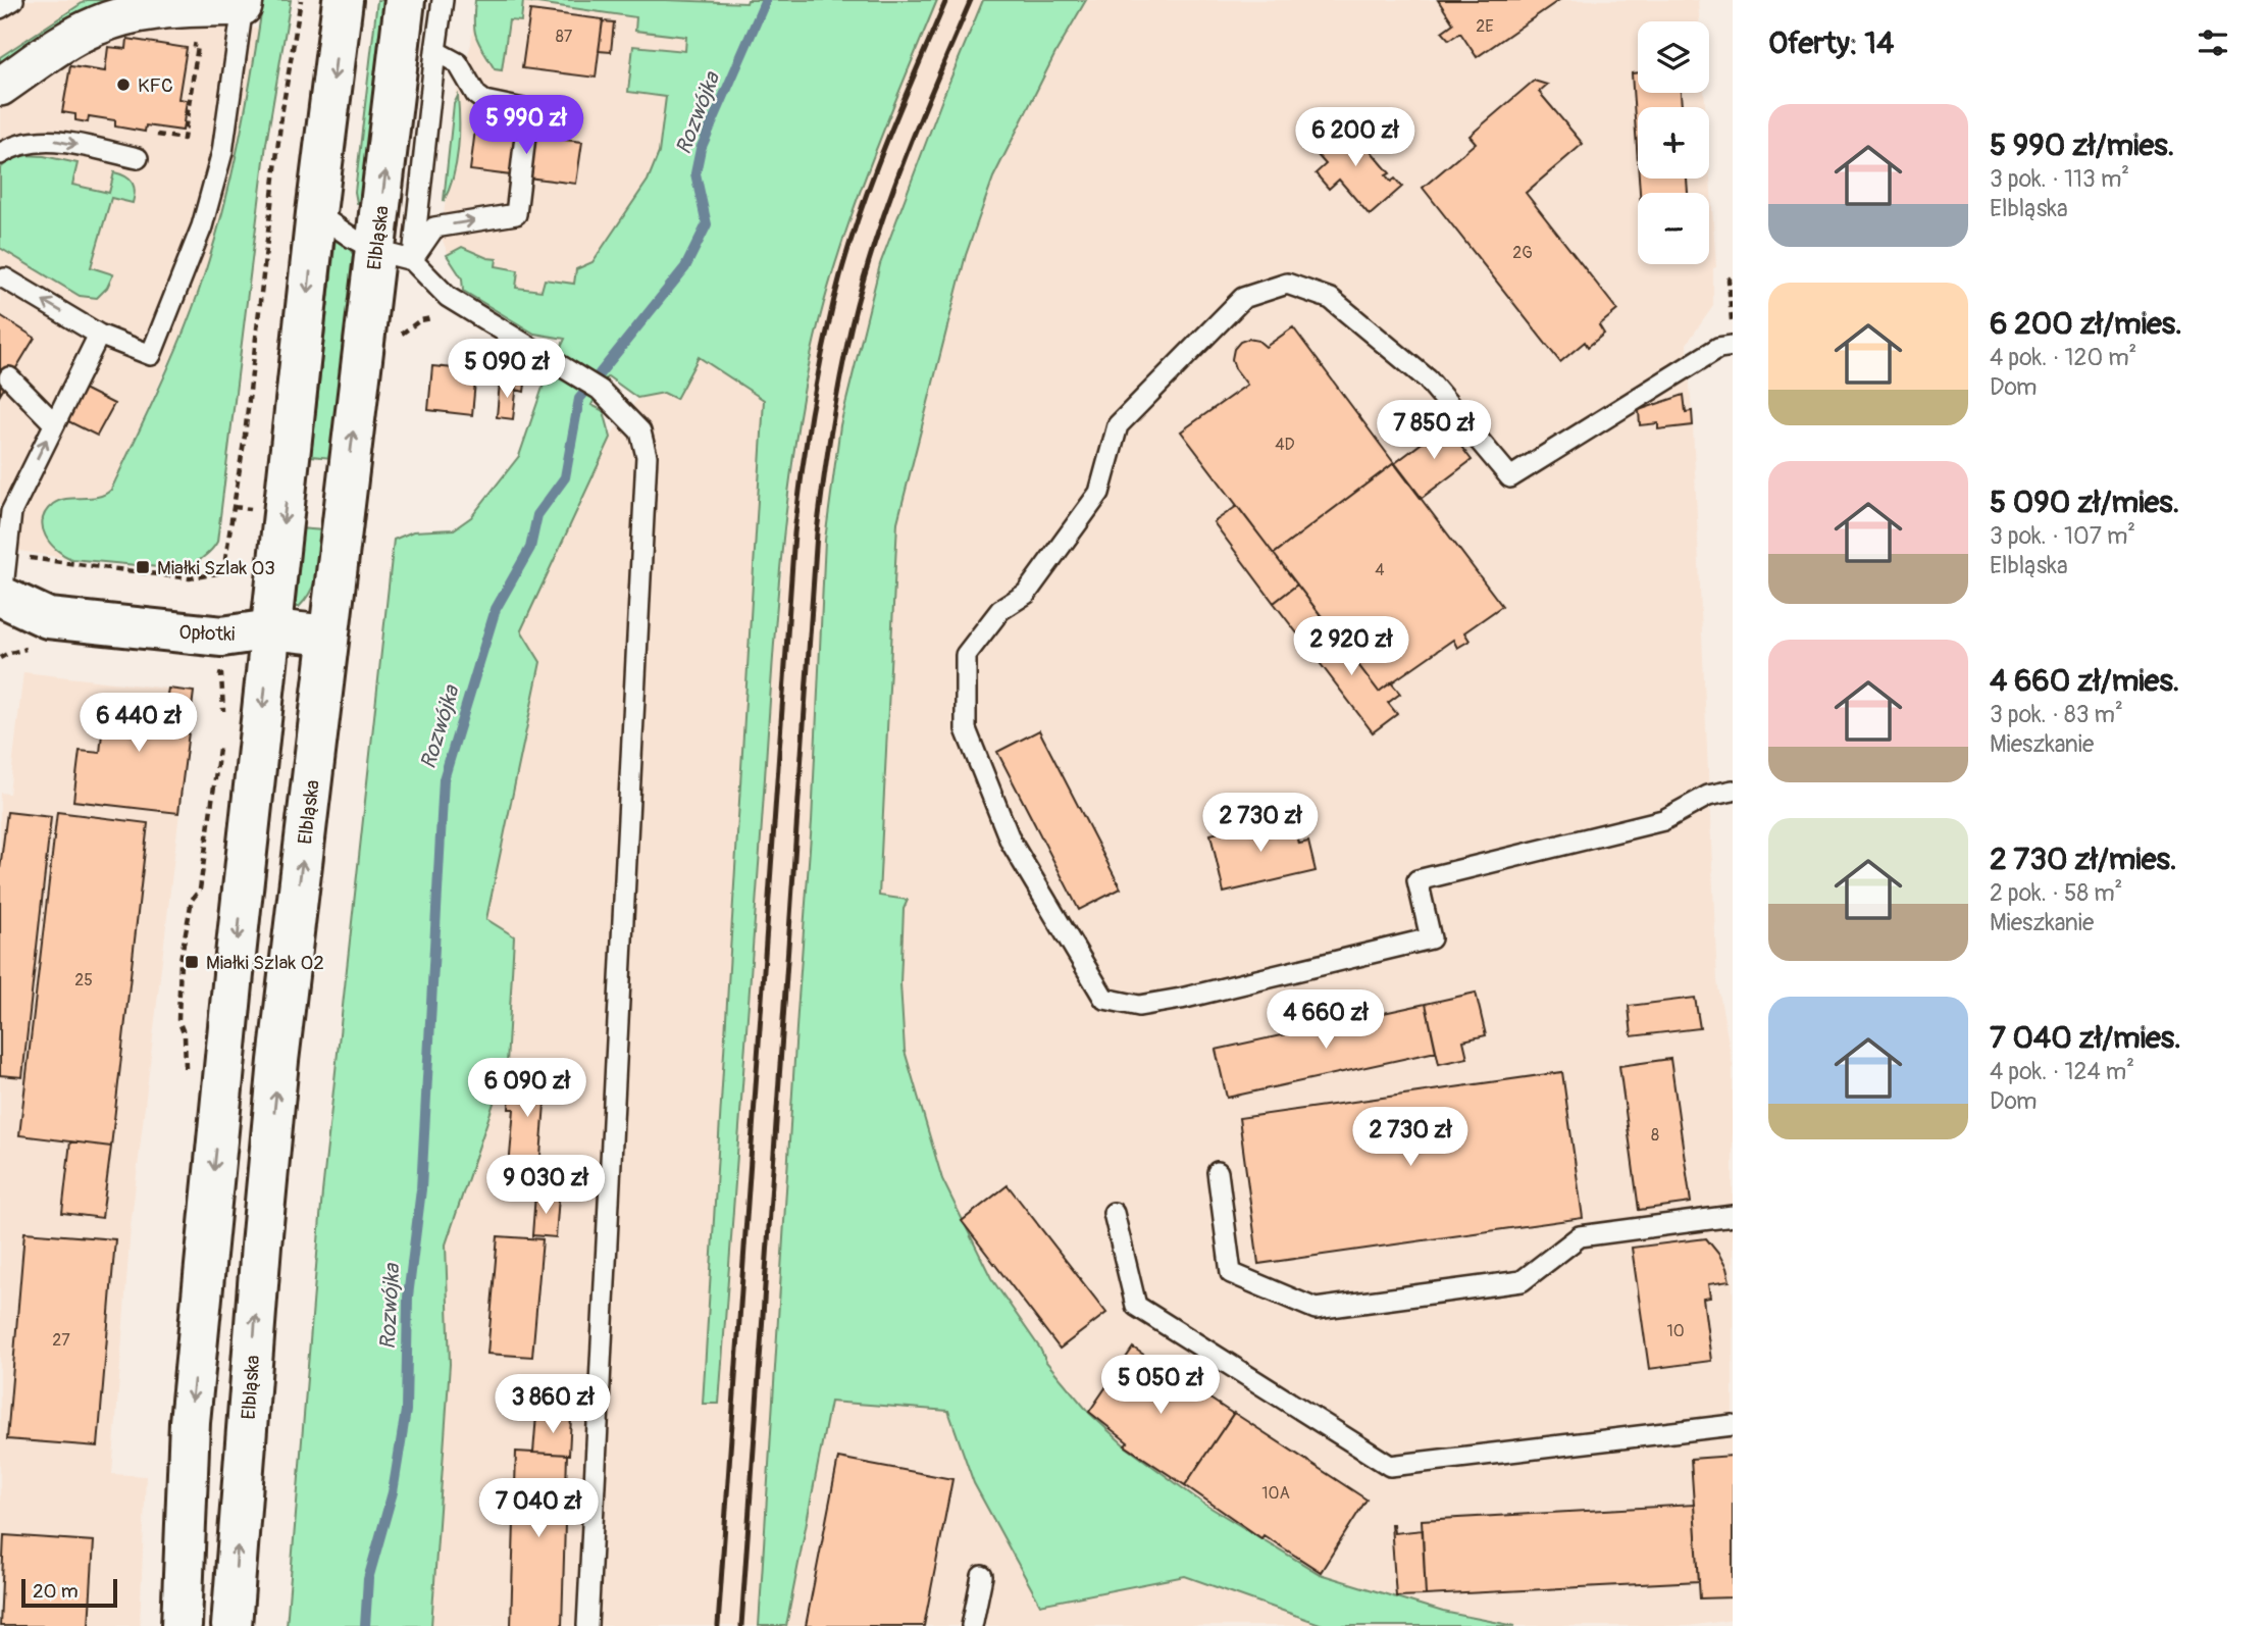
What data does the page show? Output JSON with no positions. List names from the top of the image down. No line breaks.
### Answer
{"streets":{"main road":["Elbląska","Opłotki"]},"crossings":[["Elbląska","Opłotki"]],"water":["Rozwójka"],"places":{"other":["KFC"],"transit":["Miałki Szlak 03","Miałki Szlak 02"]},"house_numbers":["2E","87","2G","4D","4","25","8","10","27","10A"],"scale_bar":"20 m","page":{"heading":"Oferty: 14","map_buttons":["+","−"],"list":[{"name":"5 990 zł/mies.","note":"3 pok. · 113 m² · Elbląska"},{"name":"6 200 zł/mies.","note":"4 pok. · 120 m² · Dom"},{"name":"5 090 zł/mies.","note":"3 pok. · 107 m² · Elbląska"},{"name":"4 660 zł/mies.","note":"3 pok. · 83 m² · Mieszkanie"},{"name":"2 730 zł/mies.","note":"2 pok. · 58 m² · Mieszkanie"},{"name":"7 040 zł/mies.","note":"4 pok. · 124 m² · Dom"}],"price":["5 990 zł","6 200 zł","5 090 zł","7 850 zł","2 920 zł","6 440 zł","2 730 zł","4 660 zł","6 090 zł","2 730 zł","9 030 zł","5 050 zł","3 860 zł","7 040 zł"],"scale":"20 m"}}
